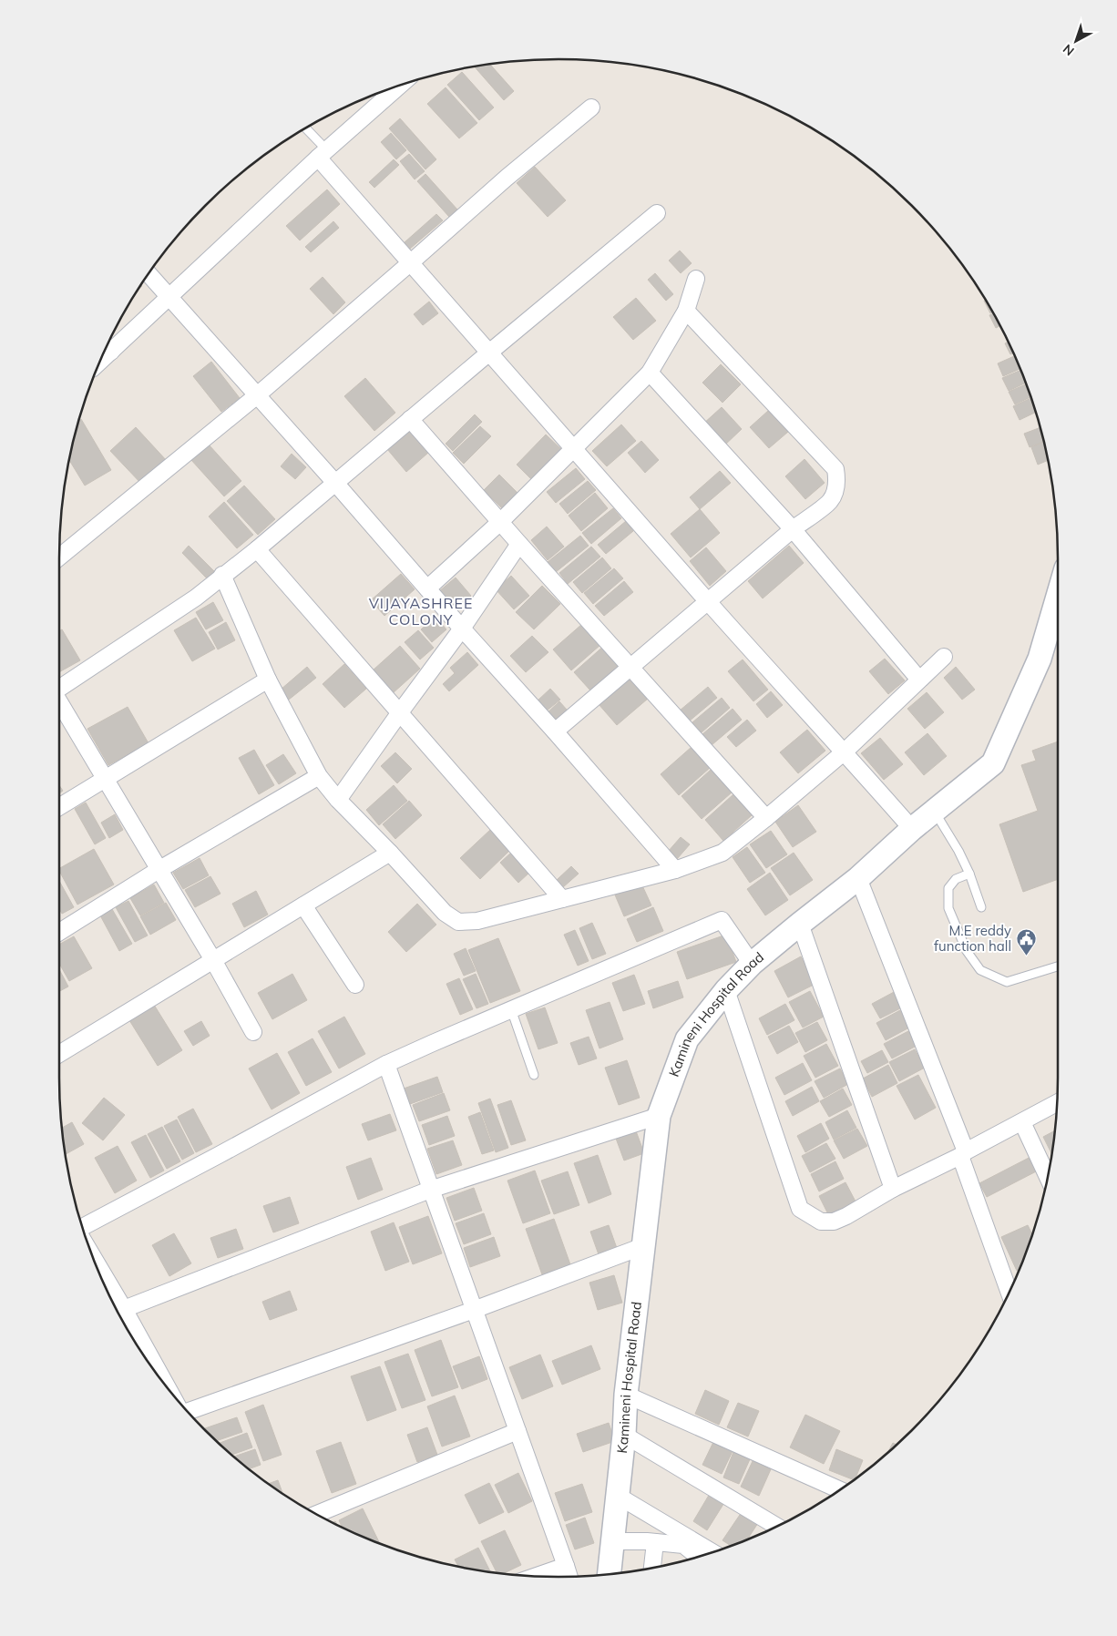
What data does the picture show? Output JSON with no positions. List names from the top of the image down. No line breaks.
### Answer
{"streets":{"street":["Kamineni Hospital Road"]},"districts":["VIJAYASHREE COLONY"],"places":{"public building":["M.E reddy function hall"]},"north":"bottom left"}
